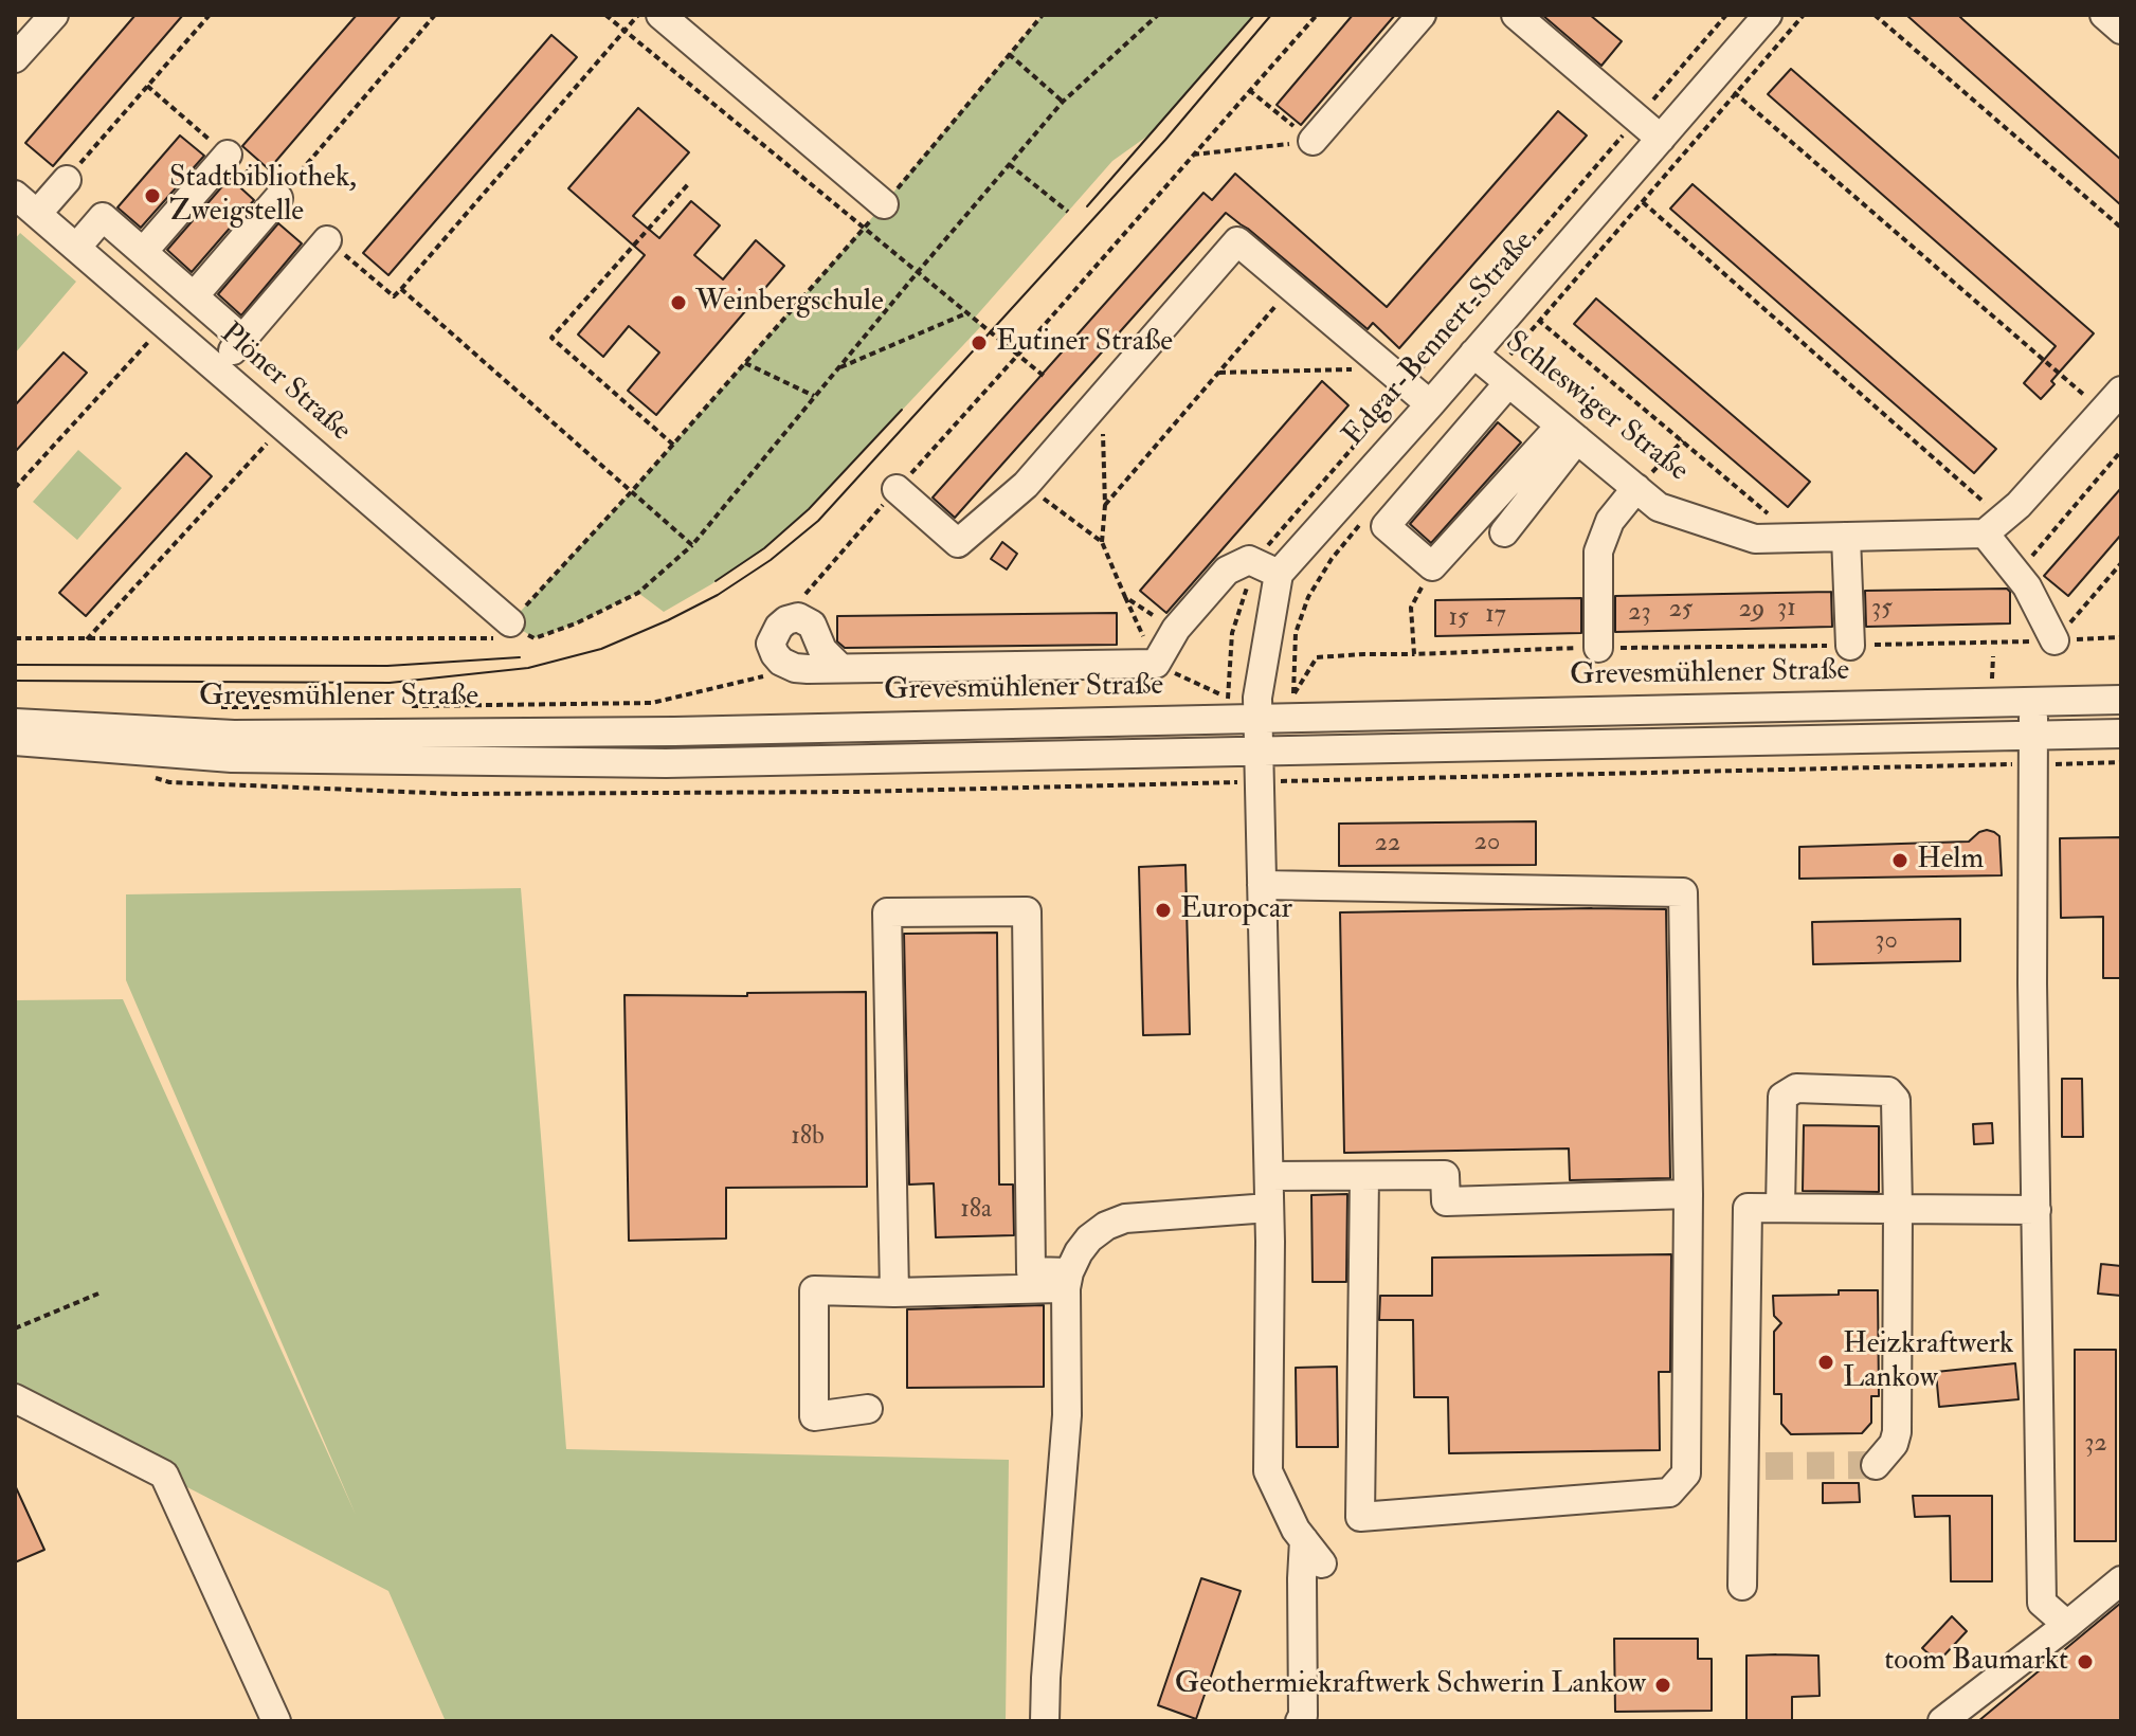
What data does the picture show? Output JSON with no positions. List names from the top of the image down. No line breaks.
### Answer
{"streets":{"street":["Edgar-Bennert-Straße","Plöner Straße","Schleswiger Straße","Grevesmühlener Straße"]},"crossings":[["Edgar-Bennert-Straße","Schleswiger Straße"]],"places":["Stadtbibliothek, Zweigstelle","Weinbergschule","Eutiner Straße","Helm","Europcar","Heizkraftwerk Lankow","toom Baumarkt","Geothermiekraftwerk Schwerin Lankow"],"house_numbers":["31","35","25","29","23","17","15","20","22","30","18b","18a","32"]}
